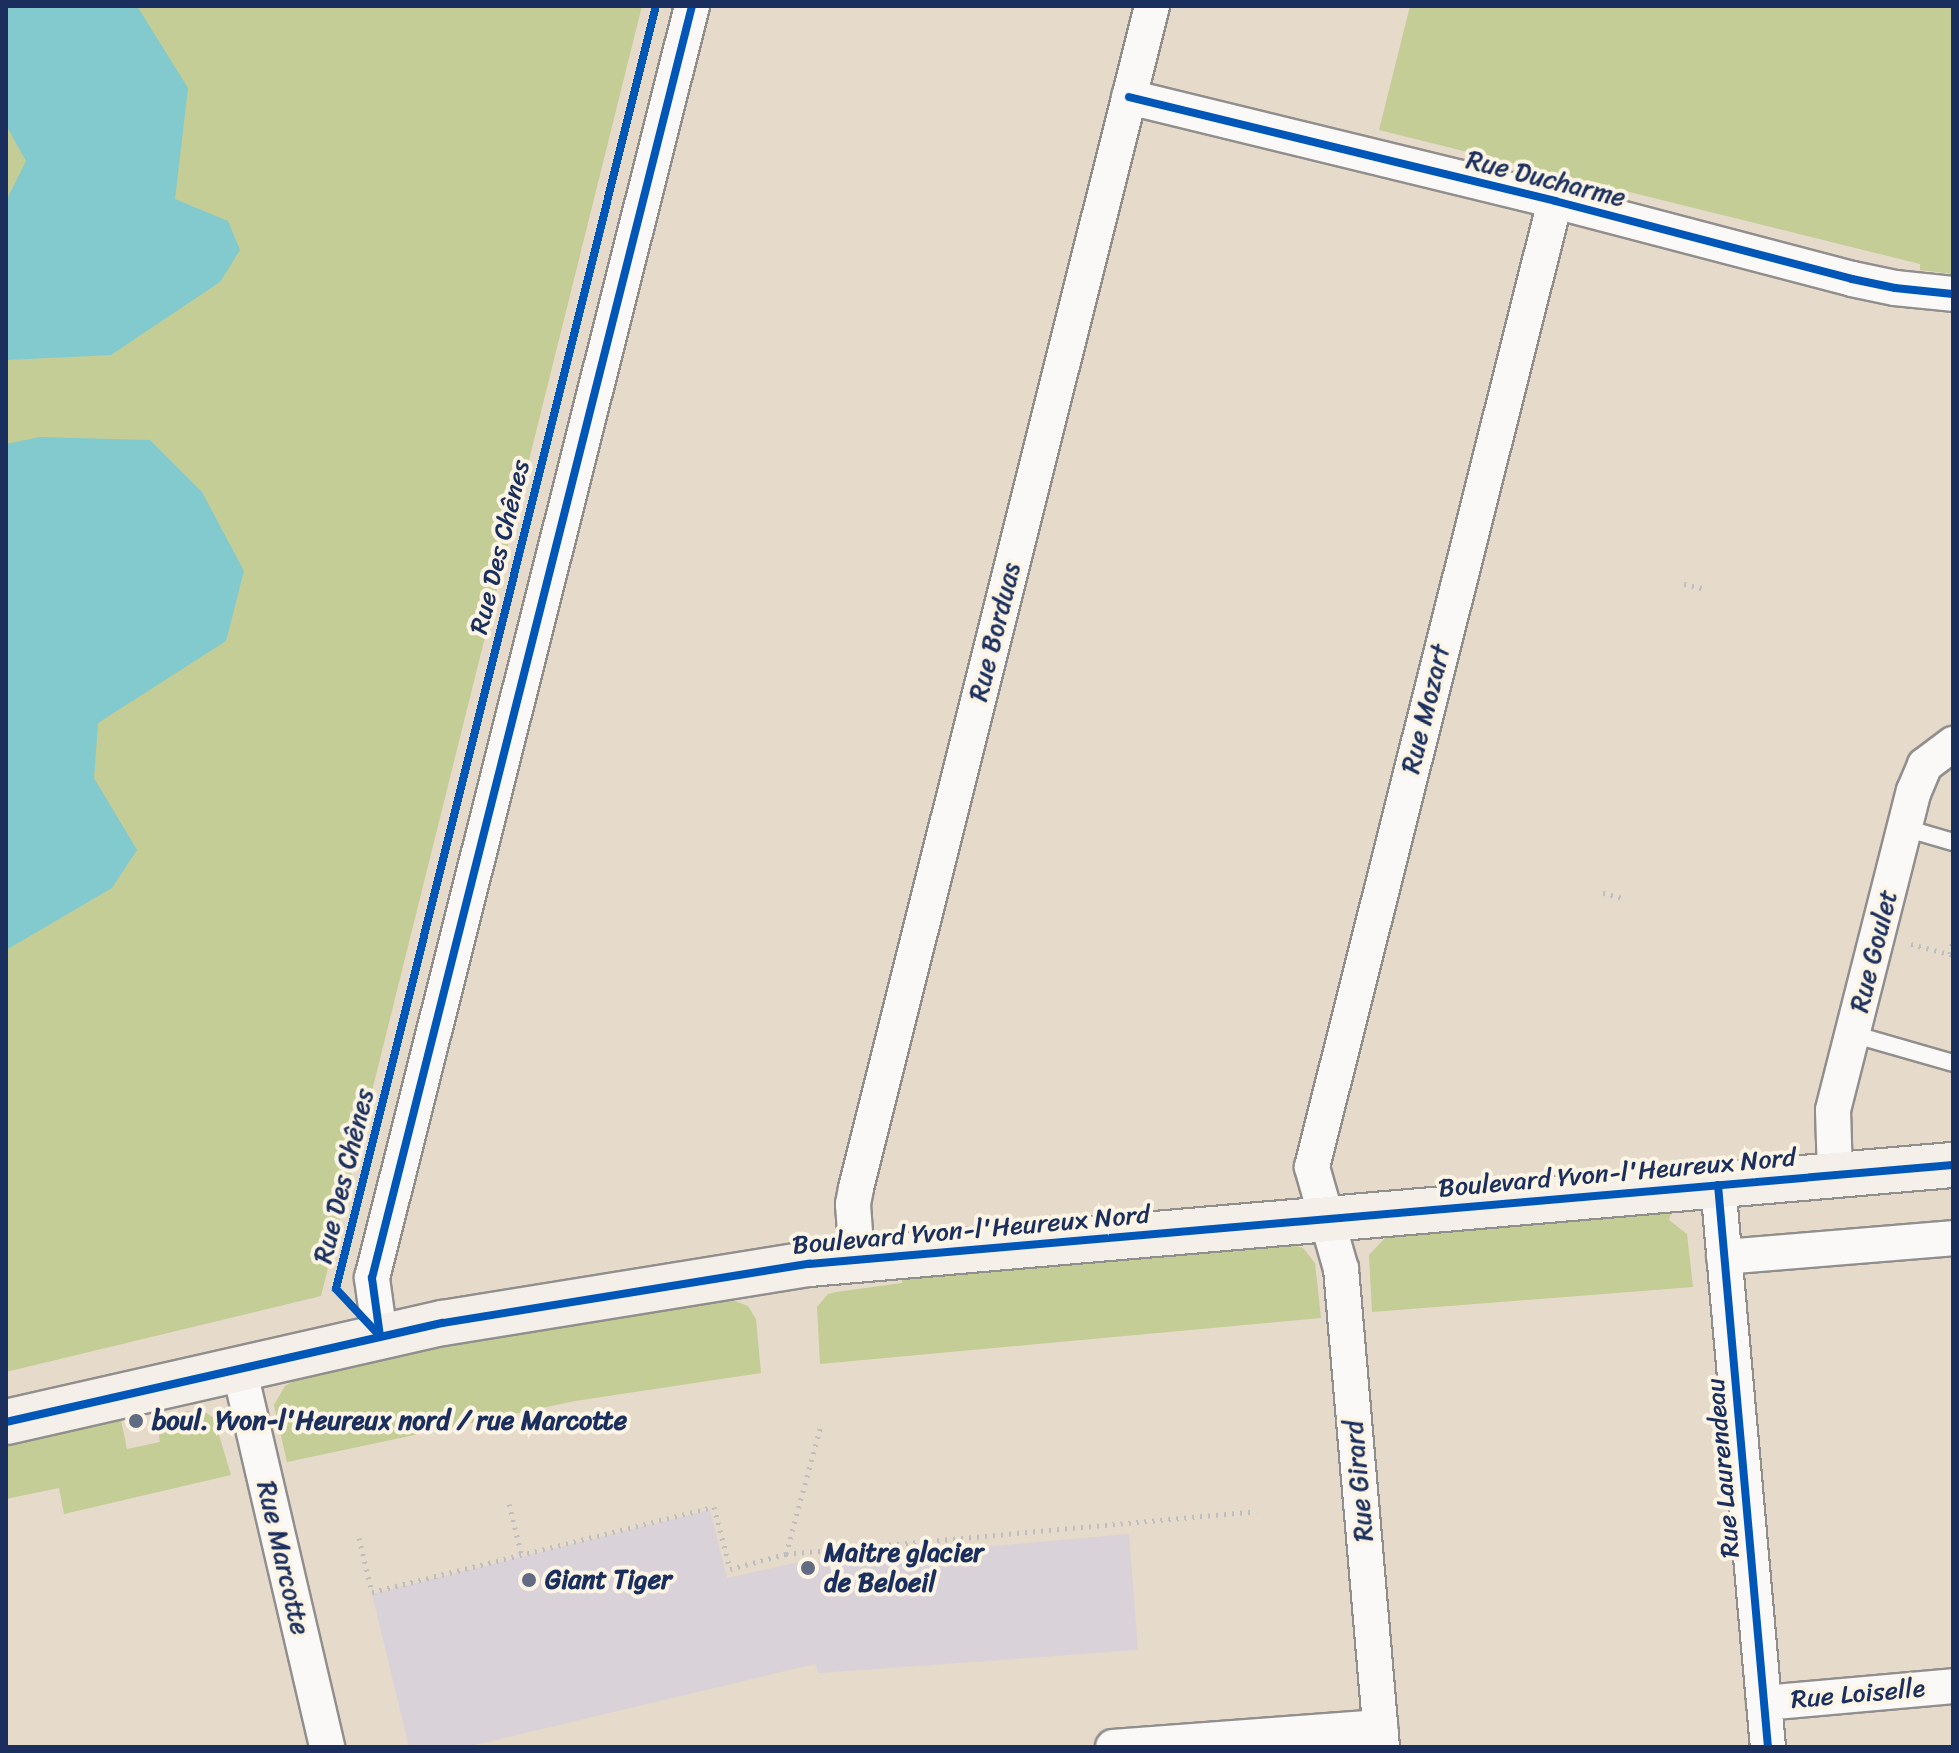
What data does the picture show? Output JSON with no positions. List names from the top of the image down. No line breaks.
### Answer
{"streets":{"street":["Rue Ducharme","Rue Des Chênes","Rue Borduas","Rue Mozart","Rue Goulet","Boulevard Yvon-l'Heureux Nord","Rue Laurendeau","Rue Girard","Rue Marcotte","Rue Loiselle"]},"crossings":[["Rue Ducharme","Rue Borduas"],["Rue Ducharme","Rue Mozart"],["Rue Des Chênes","Boulevard Yvon-l'Heureux Nord"],["Rue Borduas","Boulevard Yvon-l'Heureux Nord"],["Rue Mozart","Boulevard Yvon-l'Heureux Nord"],["Rue Mozart","Rue Girard"],["Rue Goulet","Boulevard Yvon-l'Heureux Nord"],["Boulevard Yvon-l'Heureux Nord","Rue Laurendeau"],["Boulevard Yvon-l'Heureux Nord","Rue Girard"],["Boulevard Yvon-l'Heureux Nord","Rue Marcotte"],["Rue Laurendeau","Rue Loiselle"]],"places":["boul. Yvon-l'Heureux nord / rue Marcotte","Maitre glacier de Beloeil","Giant Tiger"]}
